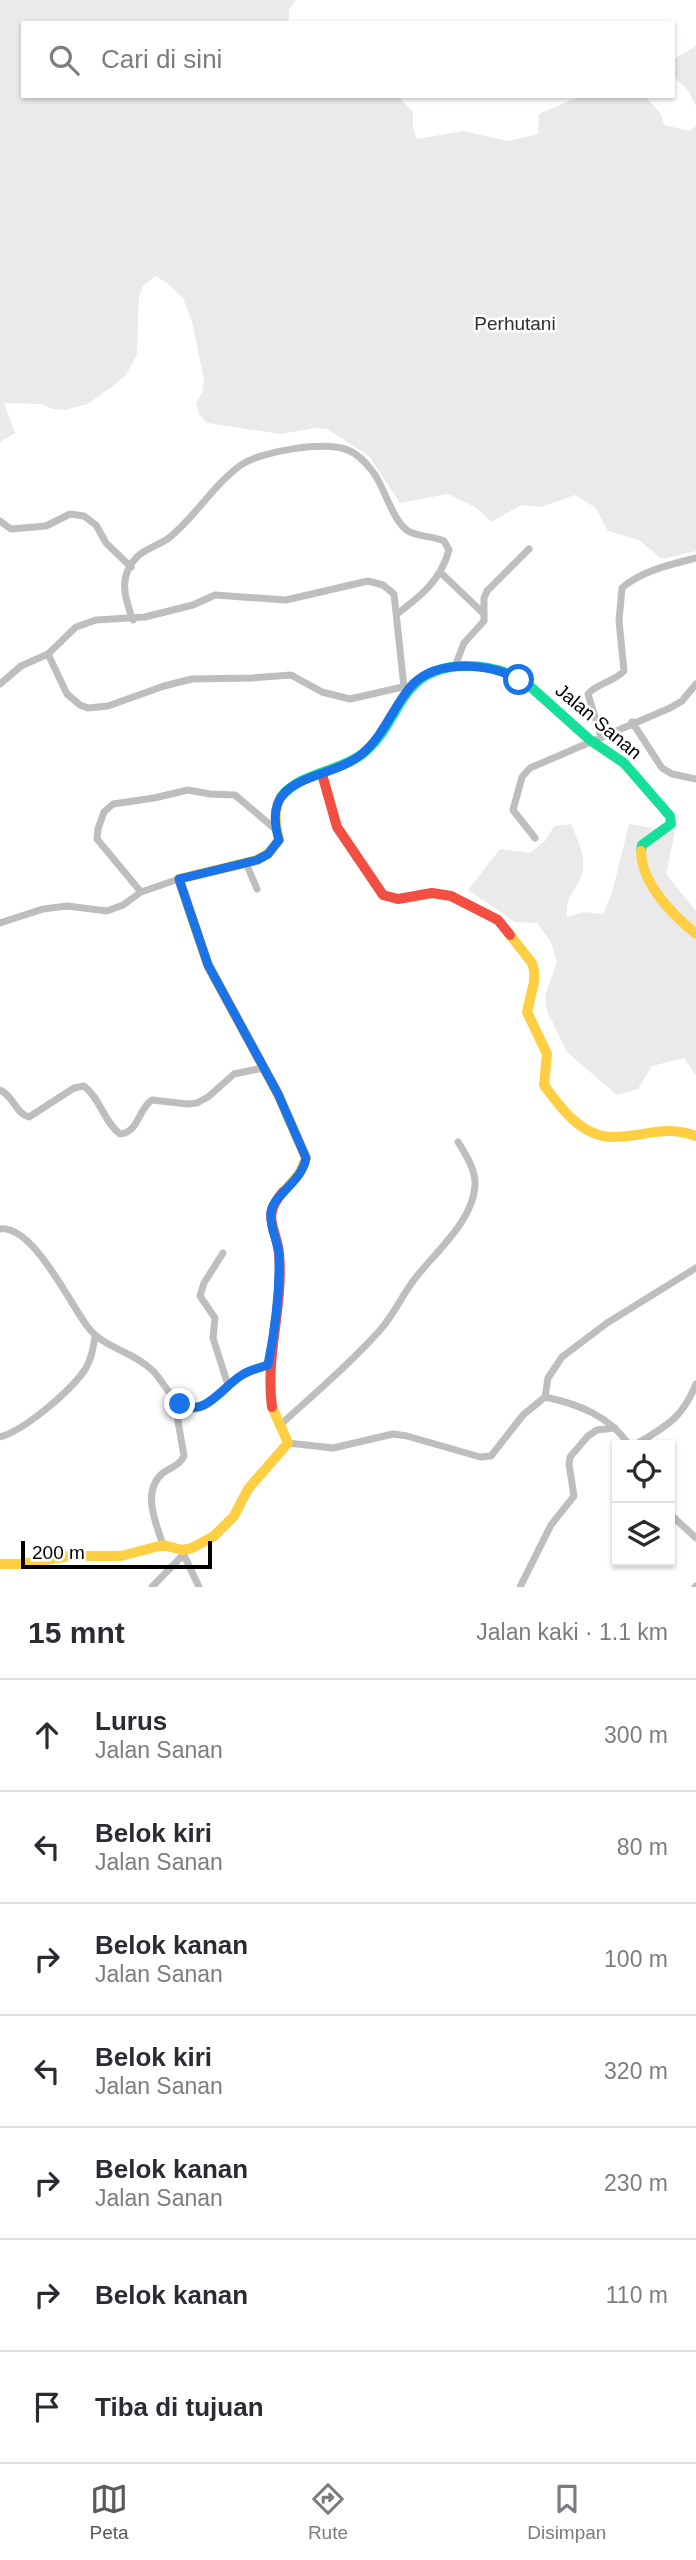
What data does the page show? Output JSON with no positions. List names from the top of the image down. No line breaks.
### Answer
{"streets":{"street":["Jalan Sanan"]},"parks":["Perhutani"],"scale_bar":"200 m","page":{"search":"Cari di sini","scale":"200 m","heading":["15 mnt","Jalan kaki · 1.1 km"],"list":[["Lurus","Jalan Sanan","300 m"],["Belok kiri","Jalan Sanan","80 m"],["Belok kanan","Jalan Sanan","100 m"],["Belok kiri","Jalan Sanan","320 m"],["Belok kanan","Jalan Sanan","230 m"],["Belok kanan","110 m"],"Tiba di tujuan"],"nav":["Peta","Rute","Disimpan"]}}
